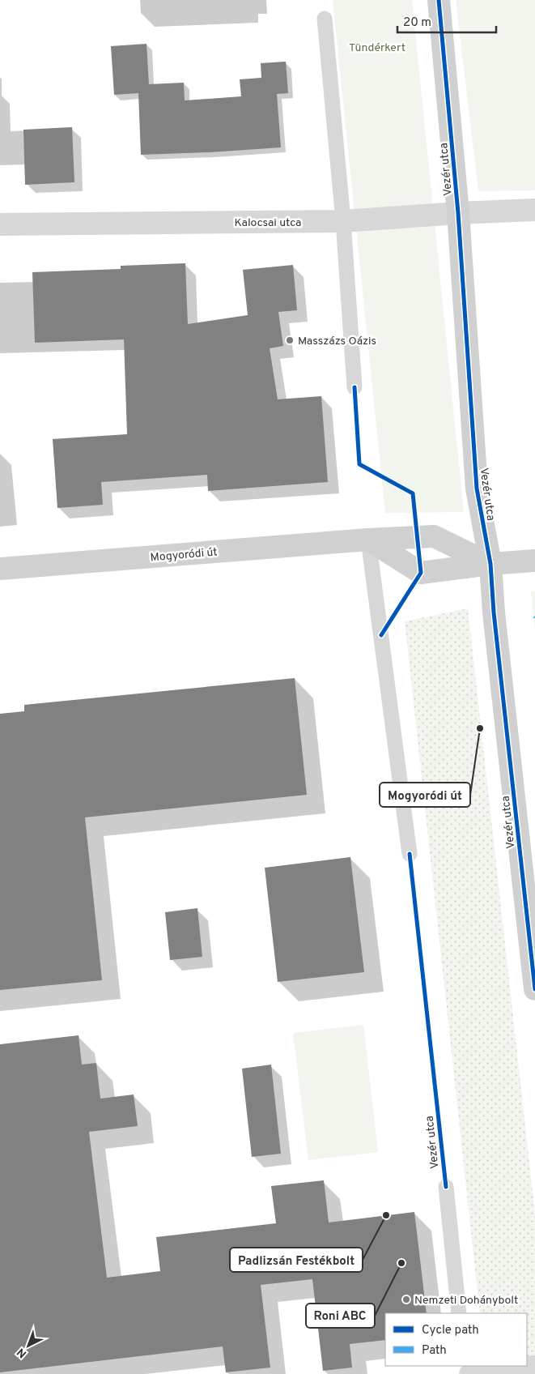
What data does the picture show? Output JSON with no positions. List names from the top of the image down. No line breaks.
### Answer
{"streets":{"street":["Vezér utca","Kalocsai utca","Mogyoródi út"]},"crossings":[["Vezér utca","Kalocsai utca"],["Vezér utca","Mogyoródi út"]],"parks":["Tündérkert"],"places":["Masszázs Oázis","Mogyoródi út","Padlizsán Festékbolt","Roni ABC","Nemzeti Dohánybolt"],"legend":["Cycle path","Path"],"scale_bar":"20 m","north":"bottom left"}
